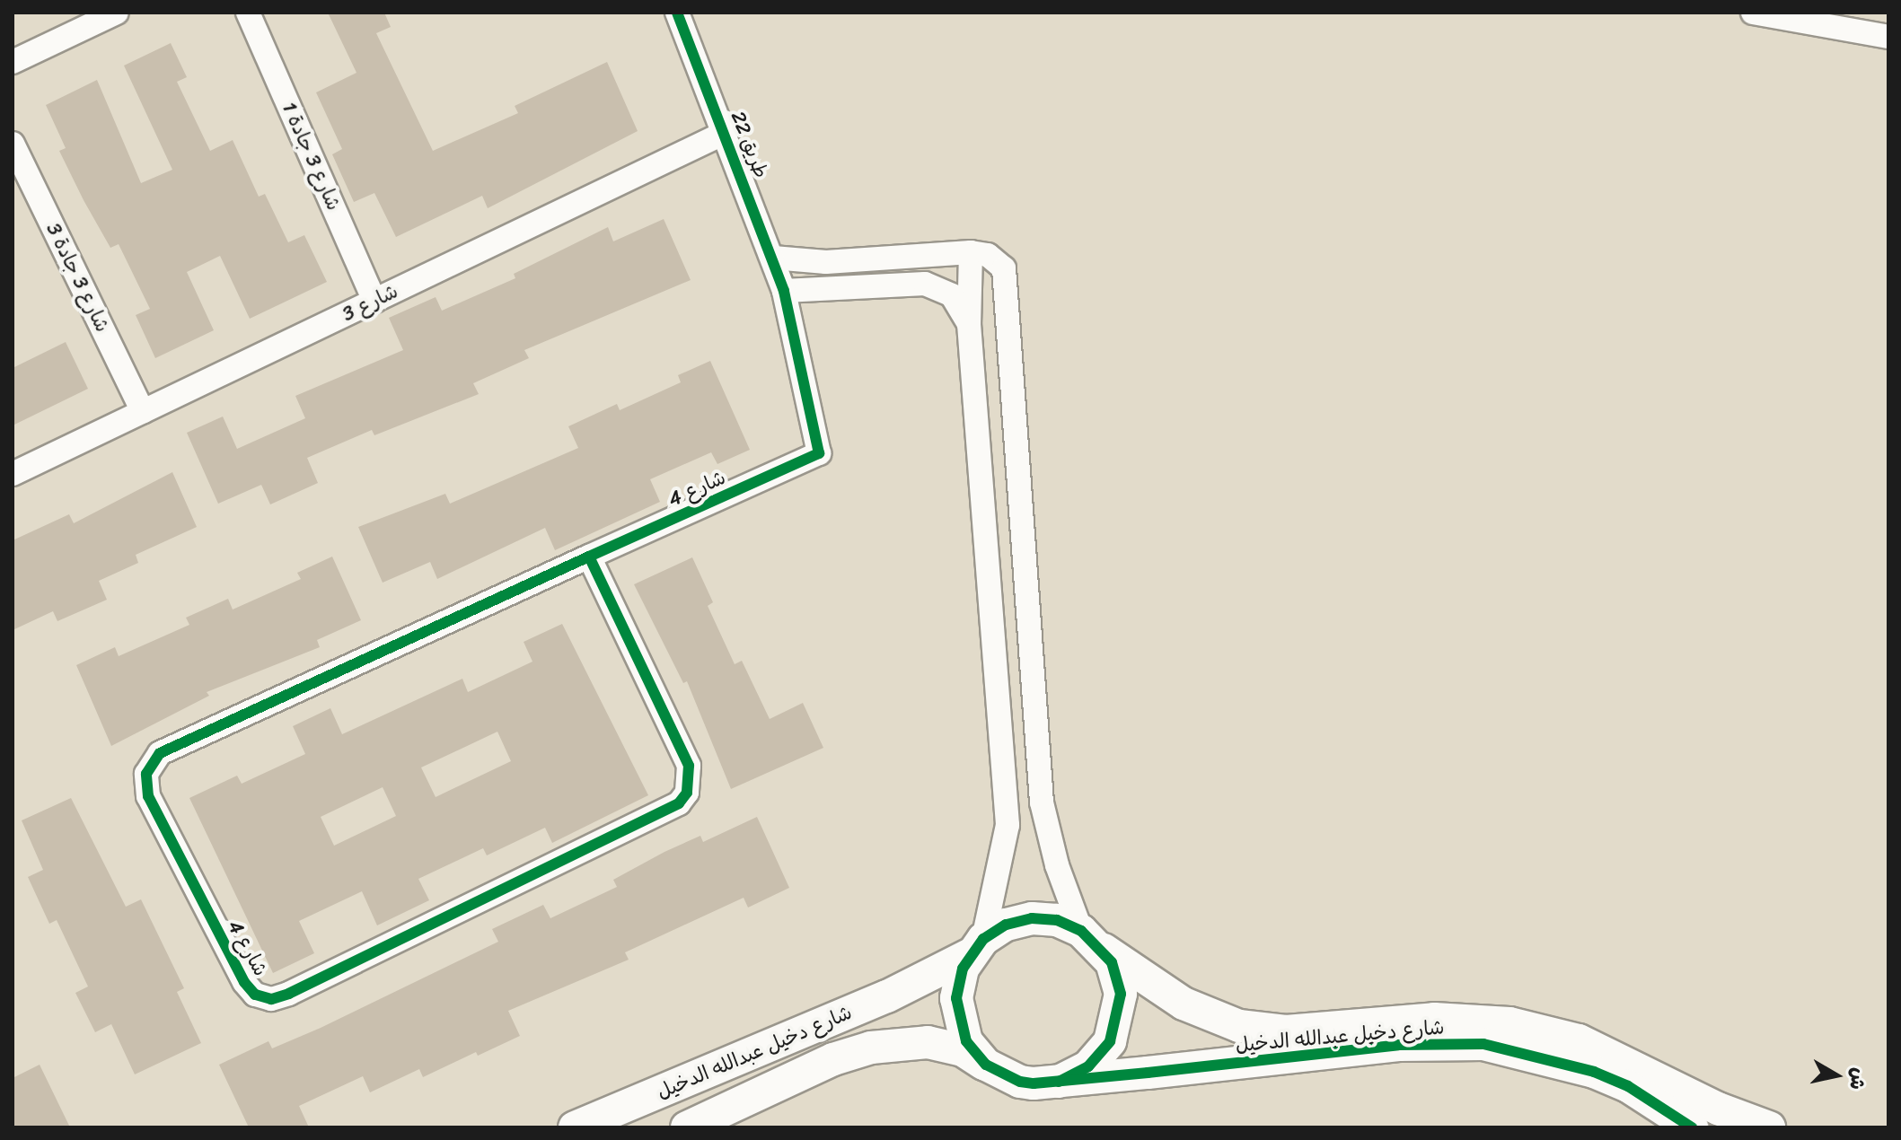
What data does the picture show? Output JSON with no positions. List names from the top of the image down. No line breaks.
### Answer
{"streets":{"street":["طريق 22","شارع 3 جادة 1","شارع 3 جادة 3","شارع 3","شارع 4","شارع دخيل عبدالله الدخيل"]},"crossings":[["طريق 22","شارع 3"],["طريق 22","شارع 4"],["شارع 3 جادة 1","شارع 3"],["شارع 3 جادة 3","شارع 3"]],"north":"right"}
